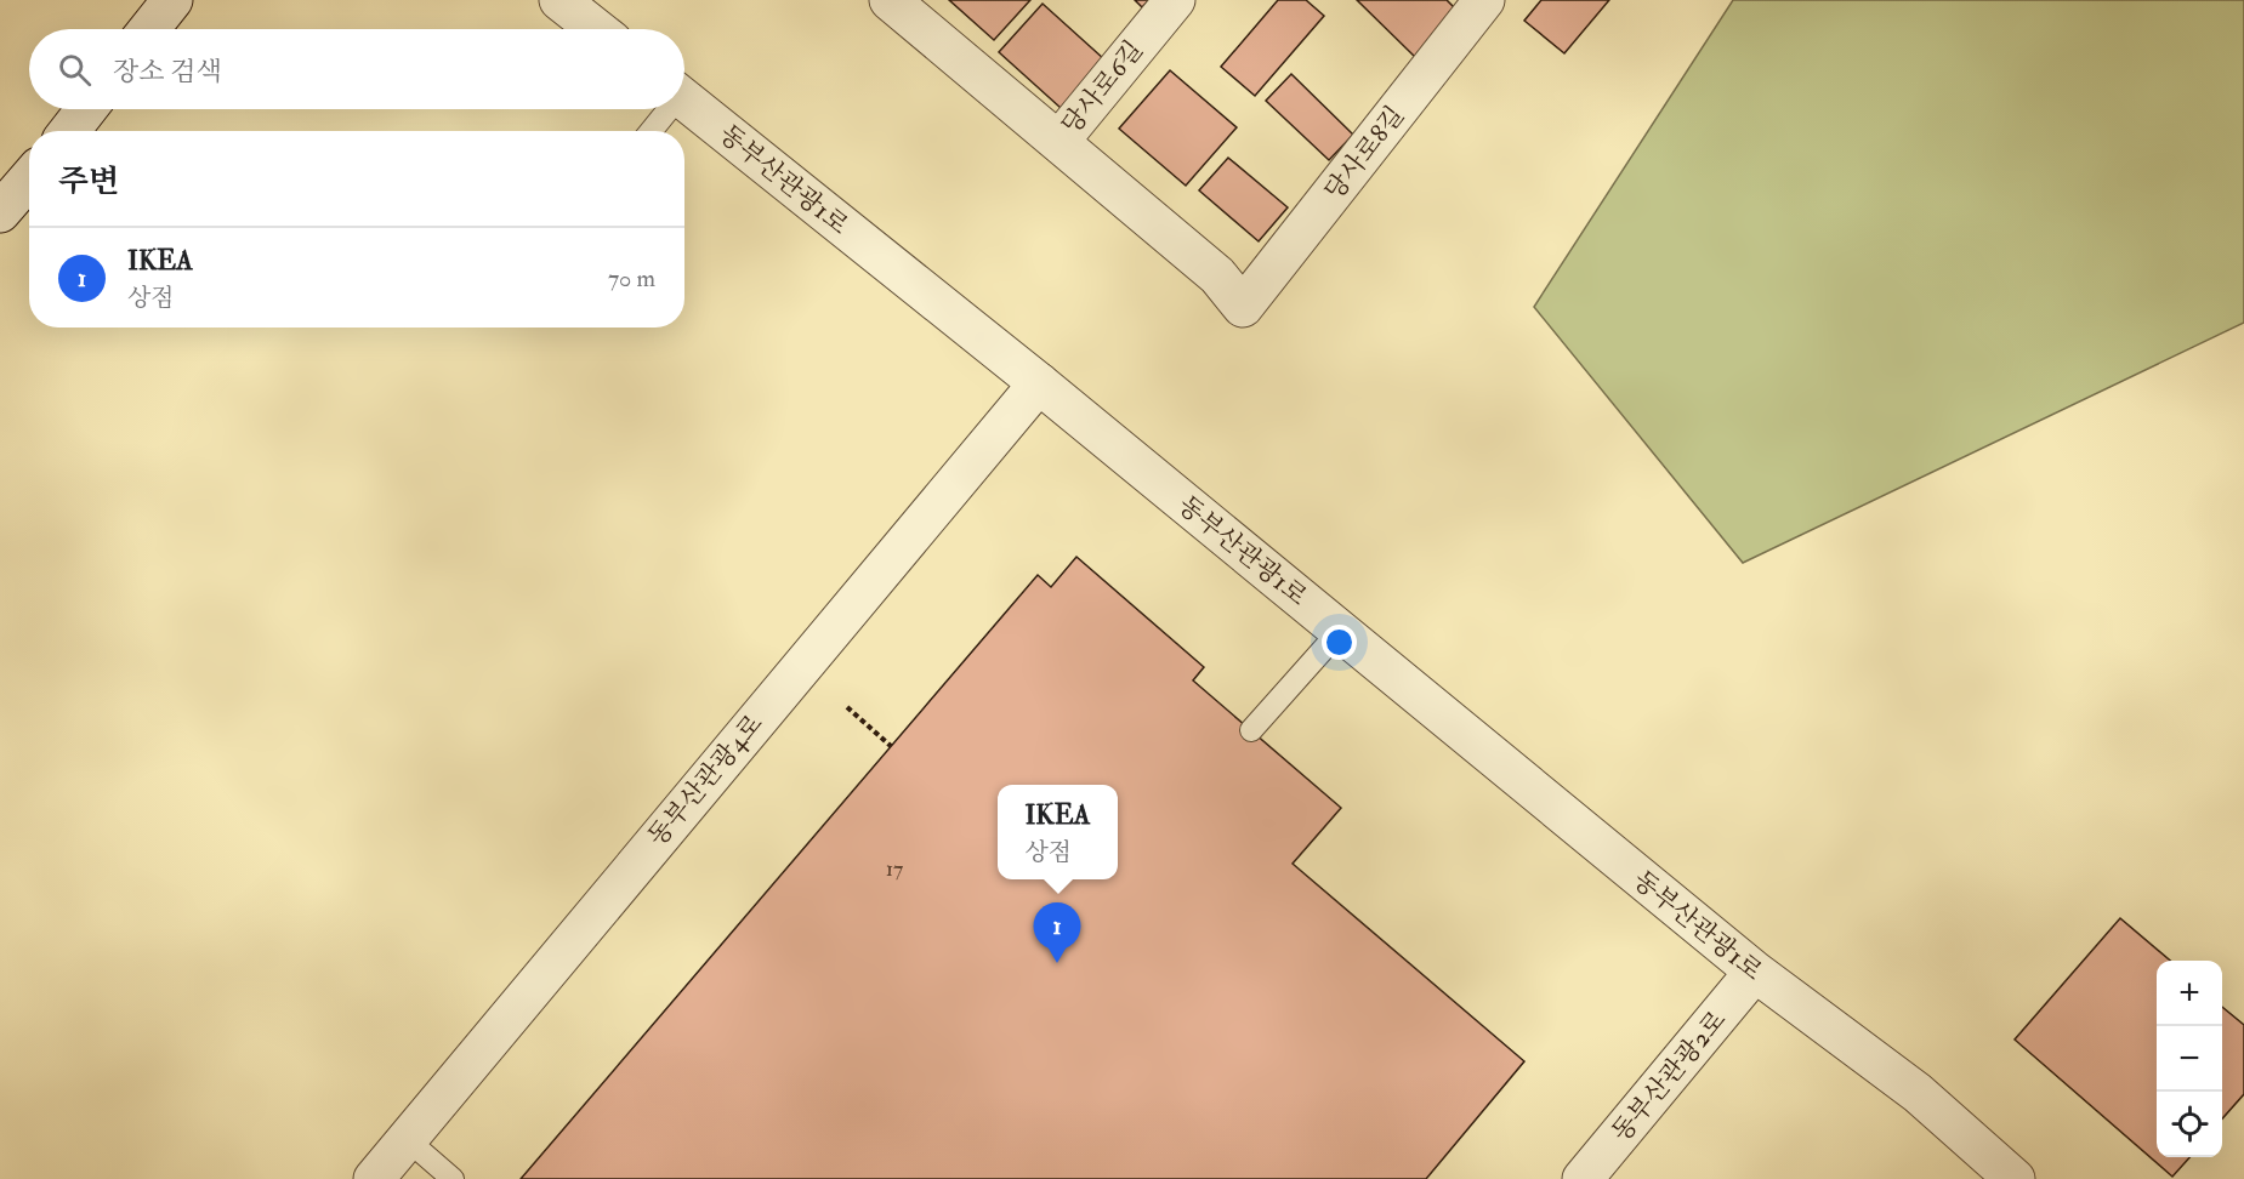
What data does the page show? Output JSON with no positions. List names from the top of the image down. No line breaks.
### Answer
{"streets":{"street":["당사로6길","당사로8길","동부산관광1로","동부산관광4로","동부산관광2로"]},"crossings":[["당사로6길","당사로8길"],["동부산관광1로","동부산관광4로"],["동부산관광1로","동부산관광2로"]],"house_numbers":["17"],"page":{"search":"장소 검색","heading":"주변","list":[{"mark":"1","name":"IKEA","note":"상점","value":"70 m"}],"popup":["IKEA","상점"],"pins":"1","map_buttons":["+","−"]}}
